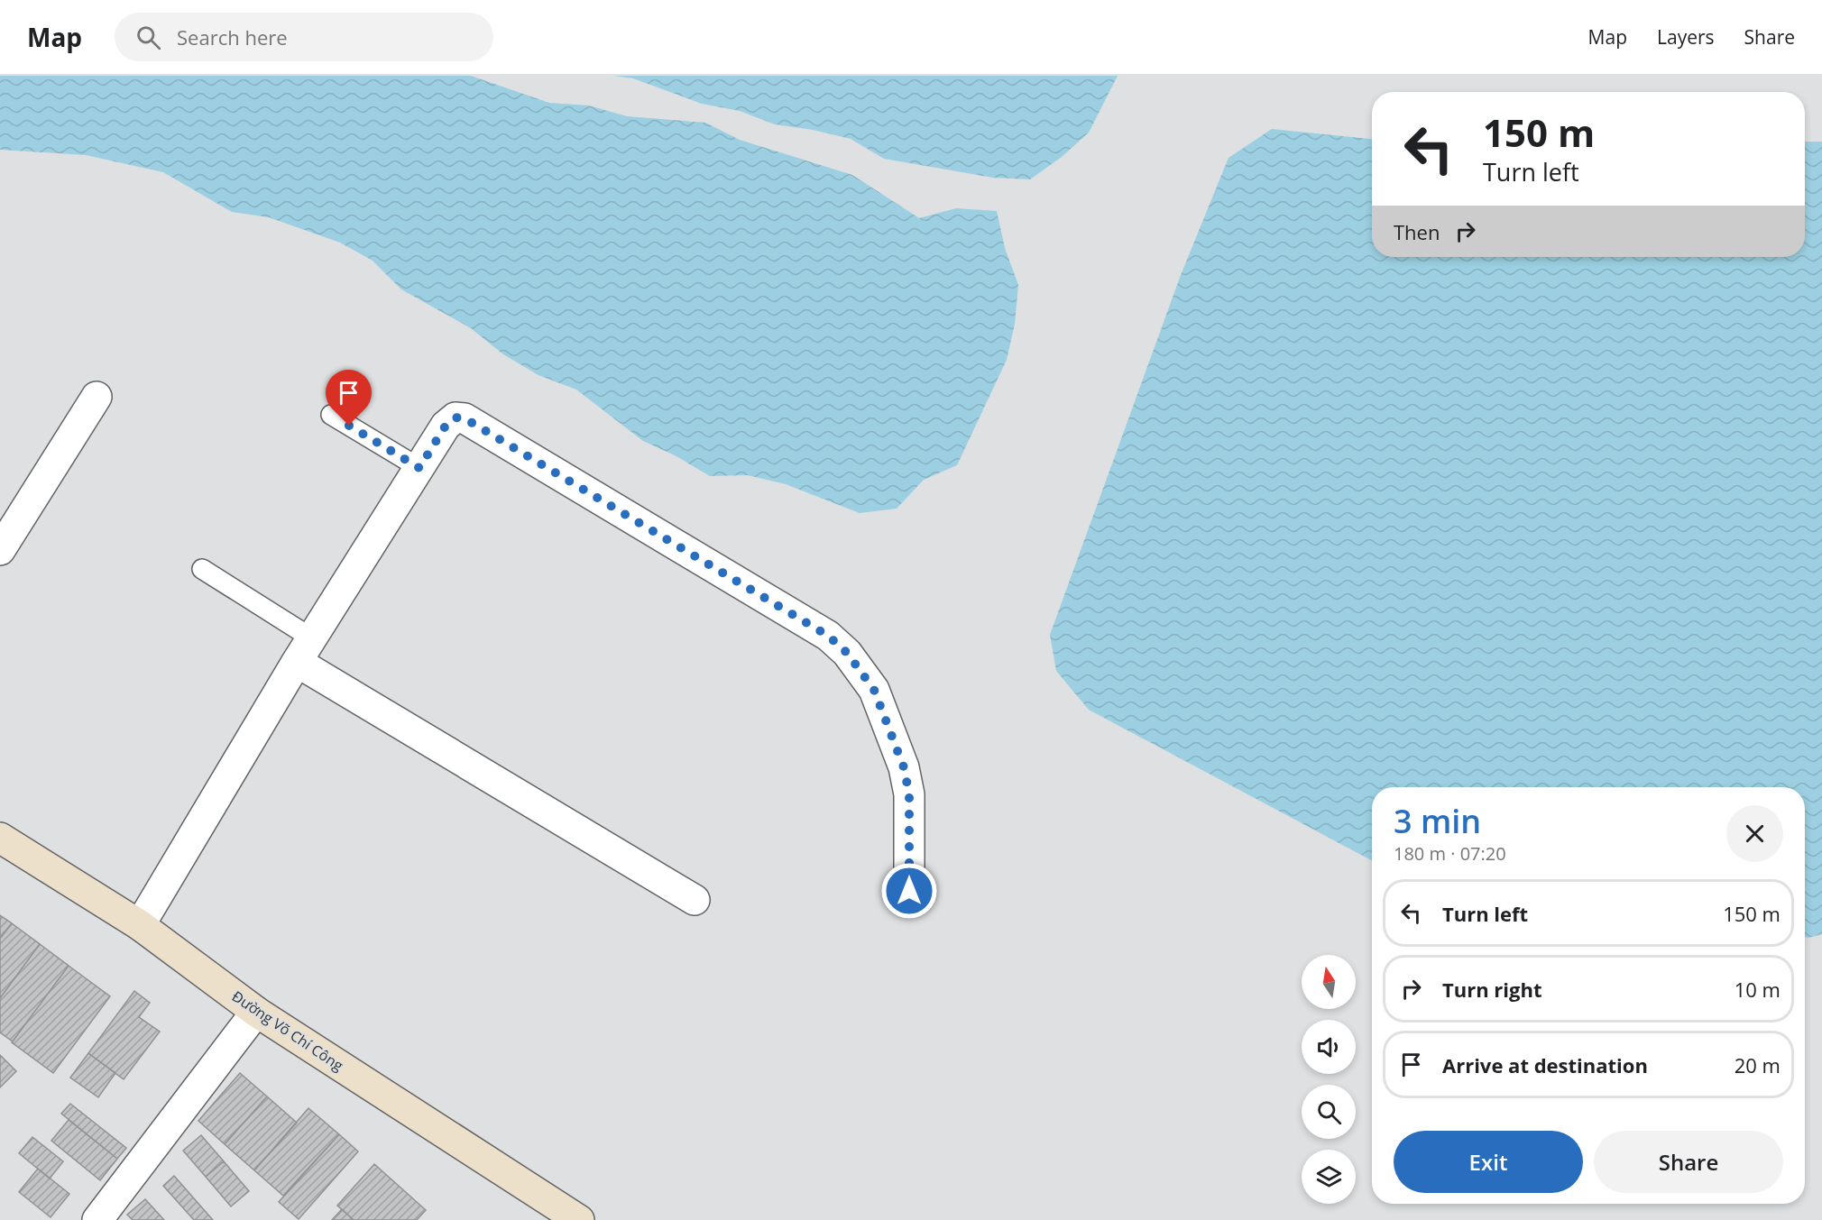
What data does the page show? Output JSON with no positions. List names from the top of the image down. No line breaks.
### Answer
{"streets":{"main road":["Đường Võ Chí Công"]},"north":"top","page":{"header":"Map","search":"Search here","nav":["Map","Layers","Share"],"turn":["150 m","Turn left"],"then":"Then","heading":["3 min","180 m · 07:20"],"list":[{"name":"Turn left","value":"150 m"},{"name":"Turn right","value":"10 m"},{"name":"Arrive at destination","value":"20 m"}],"buttons":["Exit","Share"]}}
